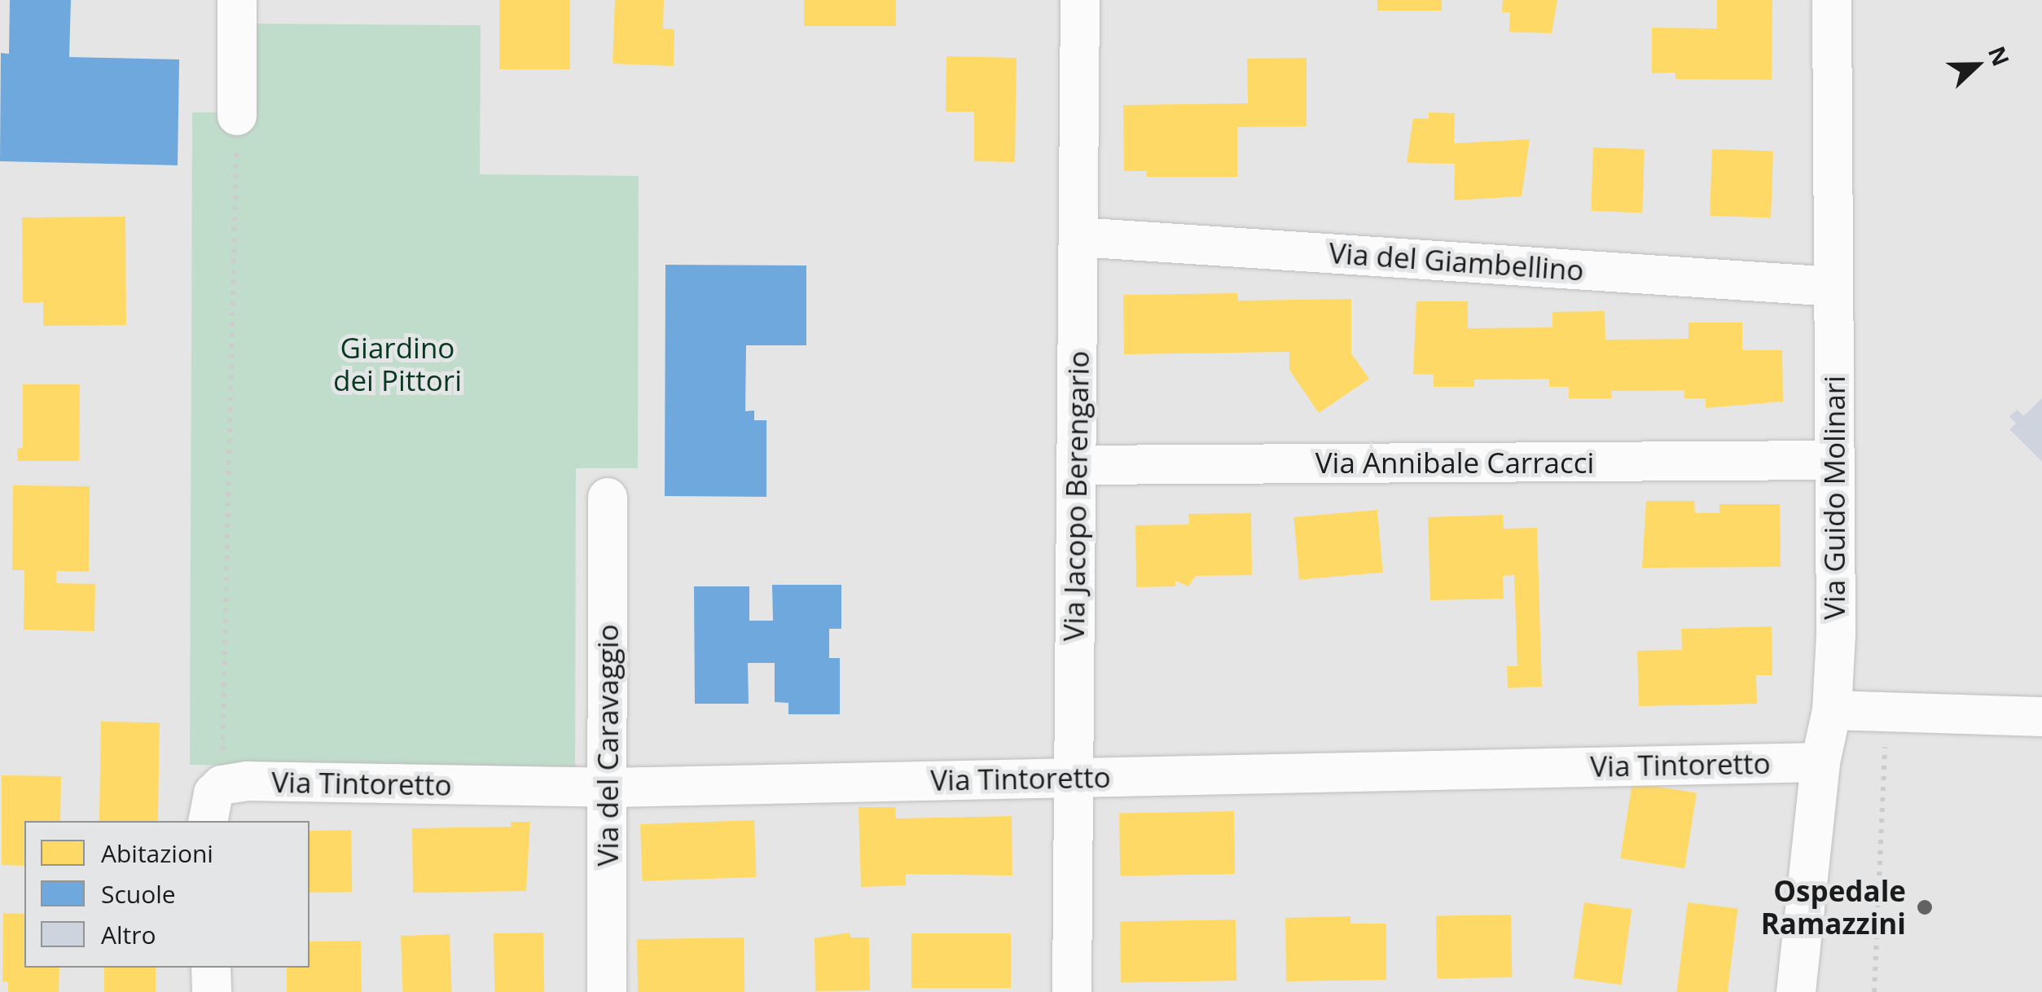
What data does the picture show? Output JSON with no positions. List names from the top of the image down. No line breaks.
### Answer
{"streets":{"street":["Via del Giambellino","Via Annibale Carracci","Via Jacopo Berengario","Via Guido Molinari","Via del Caravaggio","Via Tintoretto"]},"crossings":[["Via del Giambellino","Via Jacopo Berengario"],["Via del Giambellino","Via Guido Molinari"],["Via Annibale Carracci","Via Jacopo Berengario"],["Via Annibale Carracci","Via Guido Molinari"],["Via Jacopo Berengario","Via Tintoretto"],["Via Guido Molinari","Via Tintoretto"],["Via del Caravaggio","Via Tintoretto"]],"parks":["Giardino dei Pittori"],"places":["Ospedale Ramazzini"],"legend":["Abitazioni","Scuole","Altro"],"north":"right"}
